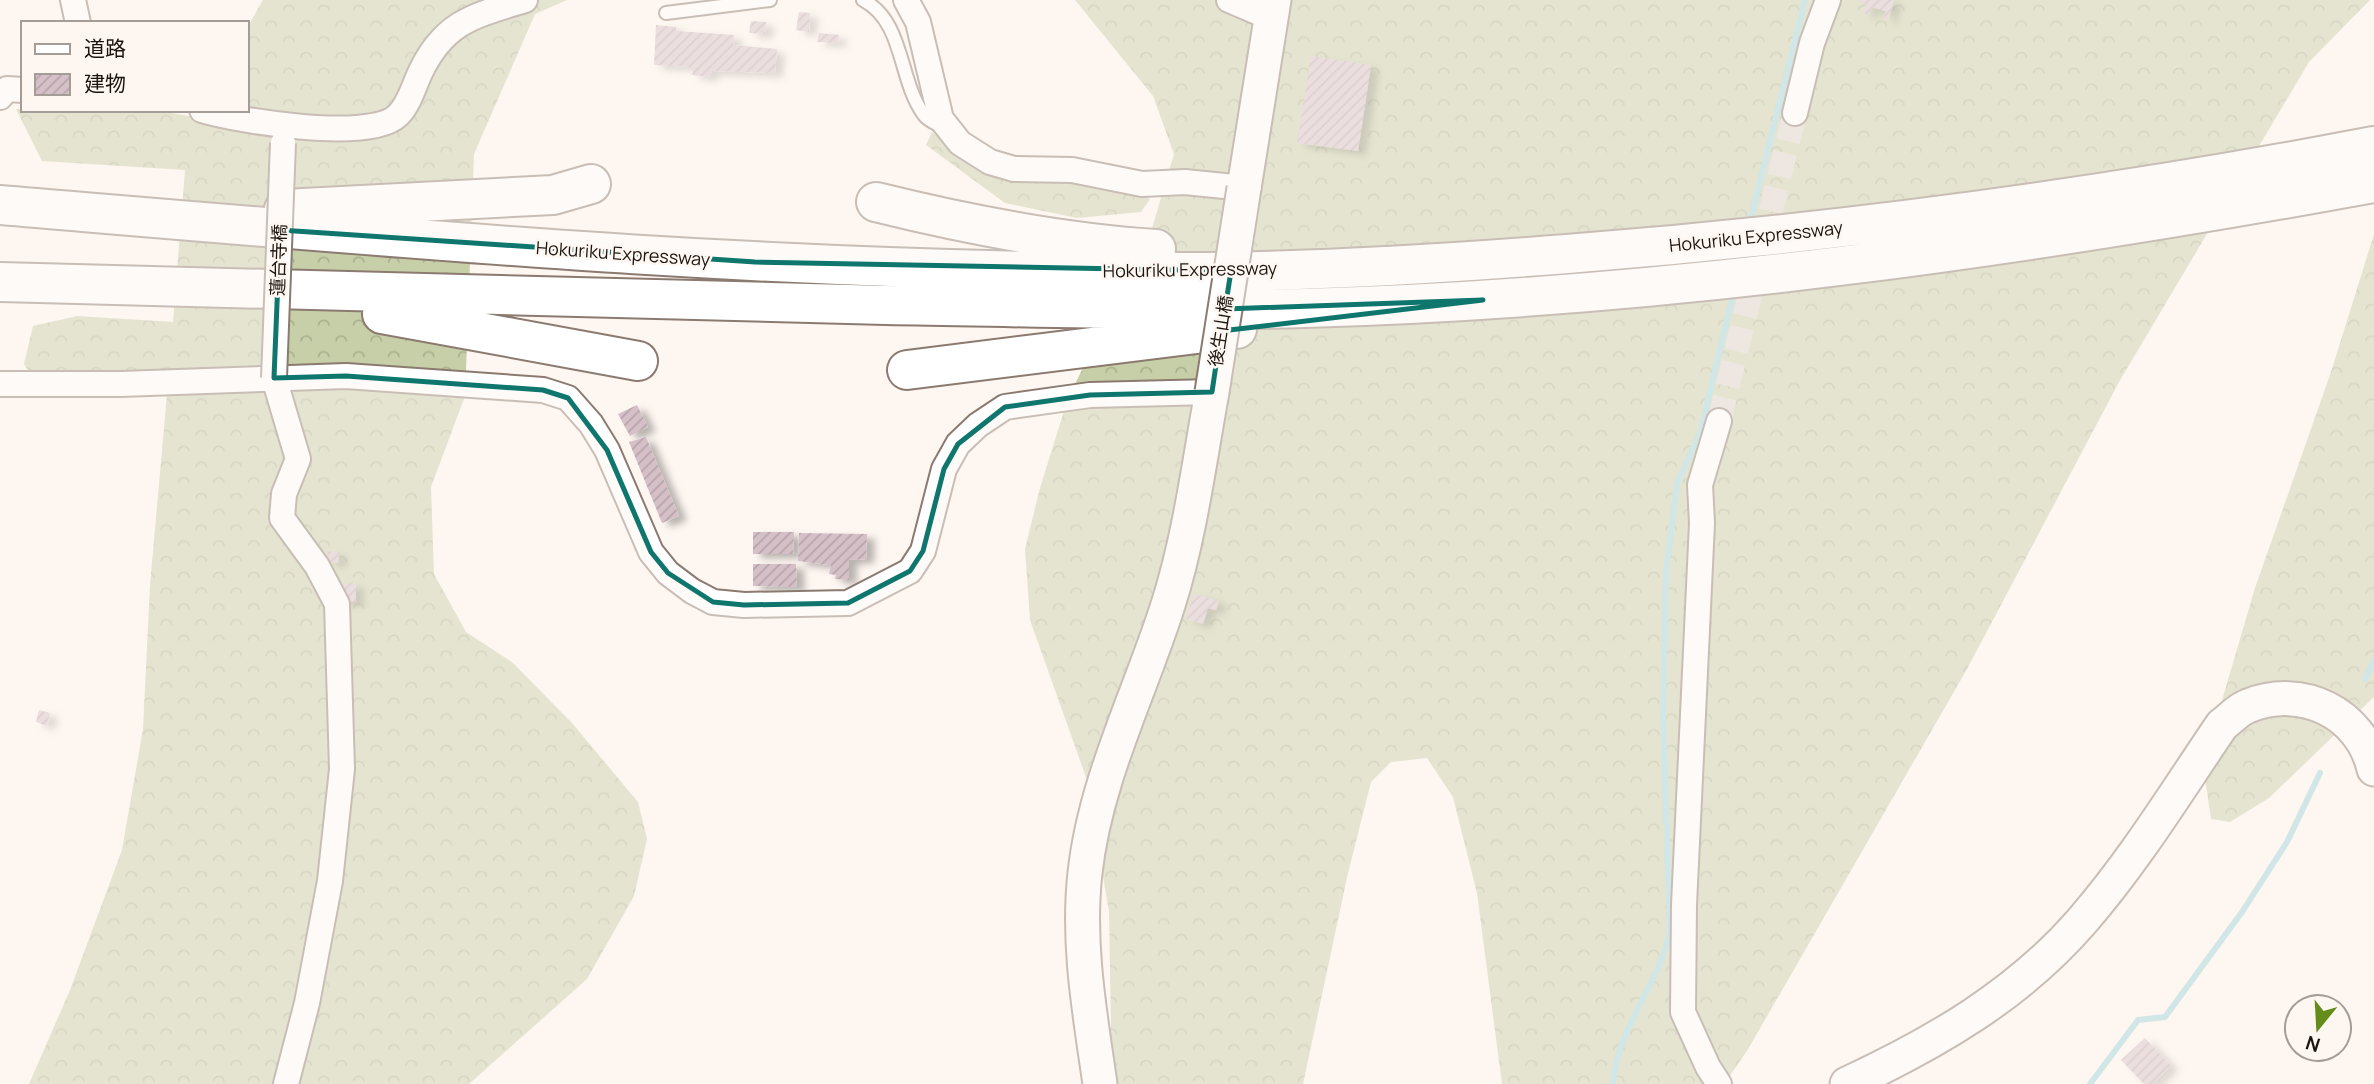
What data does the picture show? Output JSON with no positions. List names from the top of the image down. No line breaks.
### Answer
{"streets":{"highway":["Hokuriku Expressway"],"street":["蓮台寺橋","後生山橋"]},"legend":["道路","建物"],"north":"bottom"}
